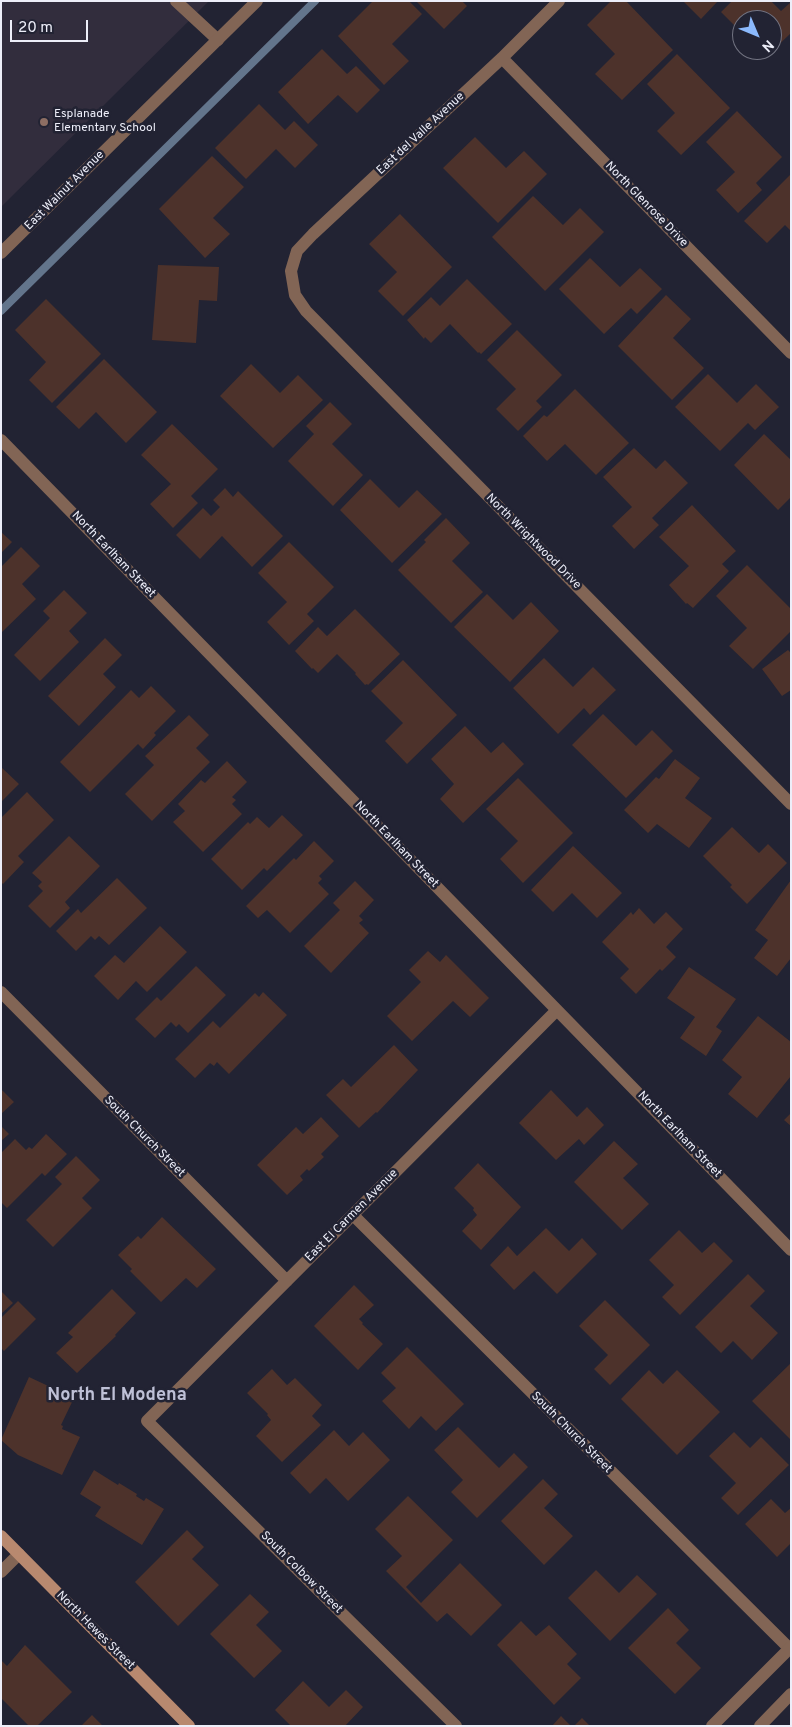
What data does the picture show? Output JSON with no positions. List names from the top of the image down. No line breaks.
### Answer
{"streets":{"main road":["North Hewes Street"],"street":["East del Valle Avenue","East Walnut Avenue","North Glenrose Drive","North Wrightwood Drive","North Earlham Street","South Church Street","East El Carmen Avenue","South Colbow Street"]},"crossings":[["East del Valle Avenue","North Glenrose Drive"],["East del Valle Avenue","North Wrightwood Drive"],["North Earlham Street","East El Carmen Avenue"],["South Church Street","East El Carmen Avenue"],["East El Carmen Avenue","South Colbow Street"]],"districts":["North El Modena"],"places":["Esplanade Elementary School"],"scale_bar":"20 m","north":"bottom right"}
